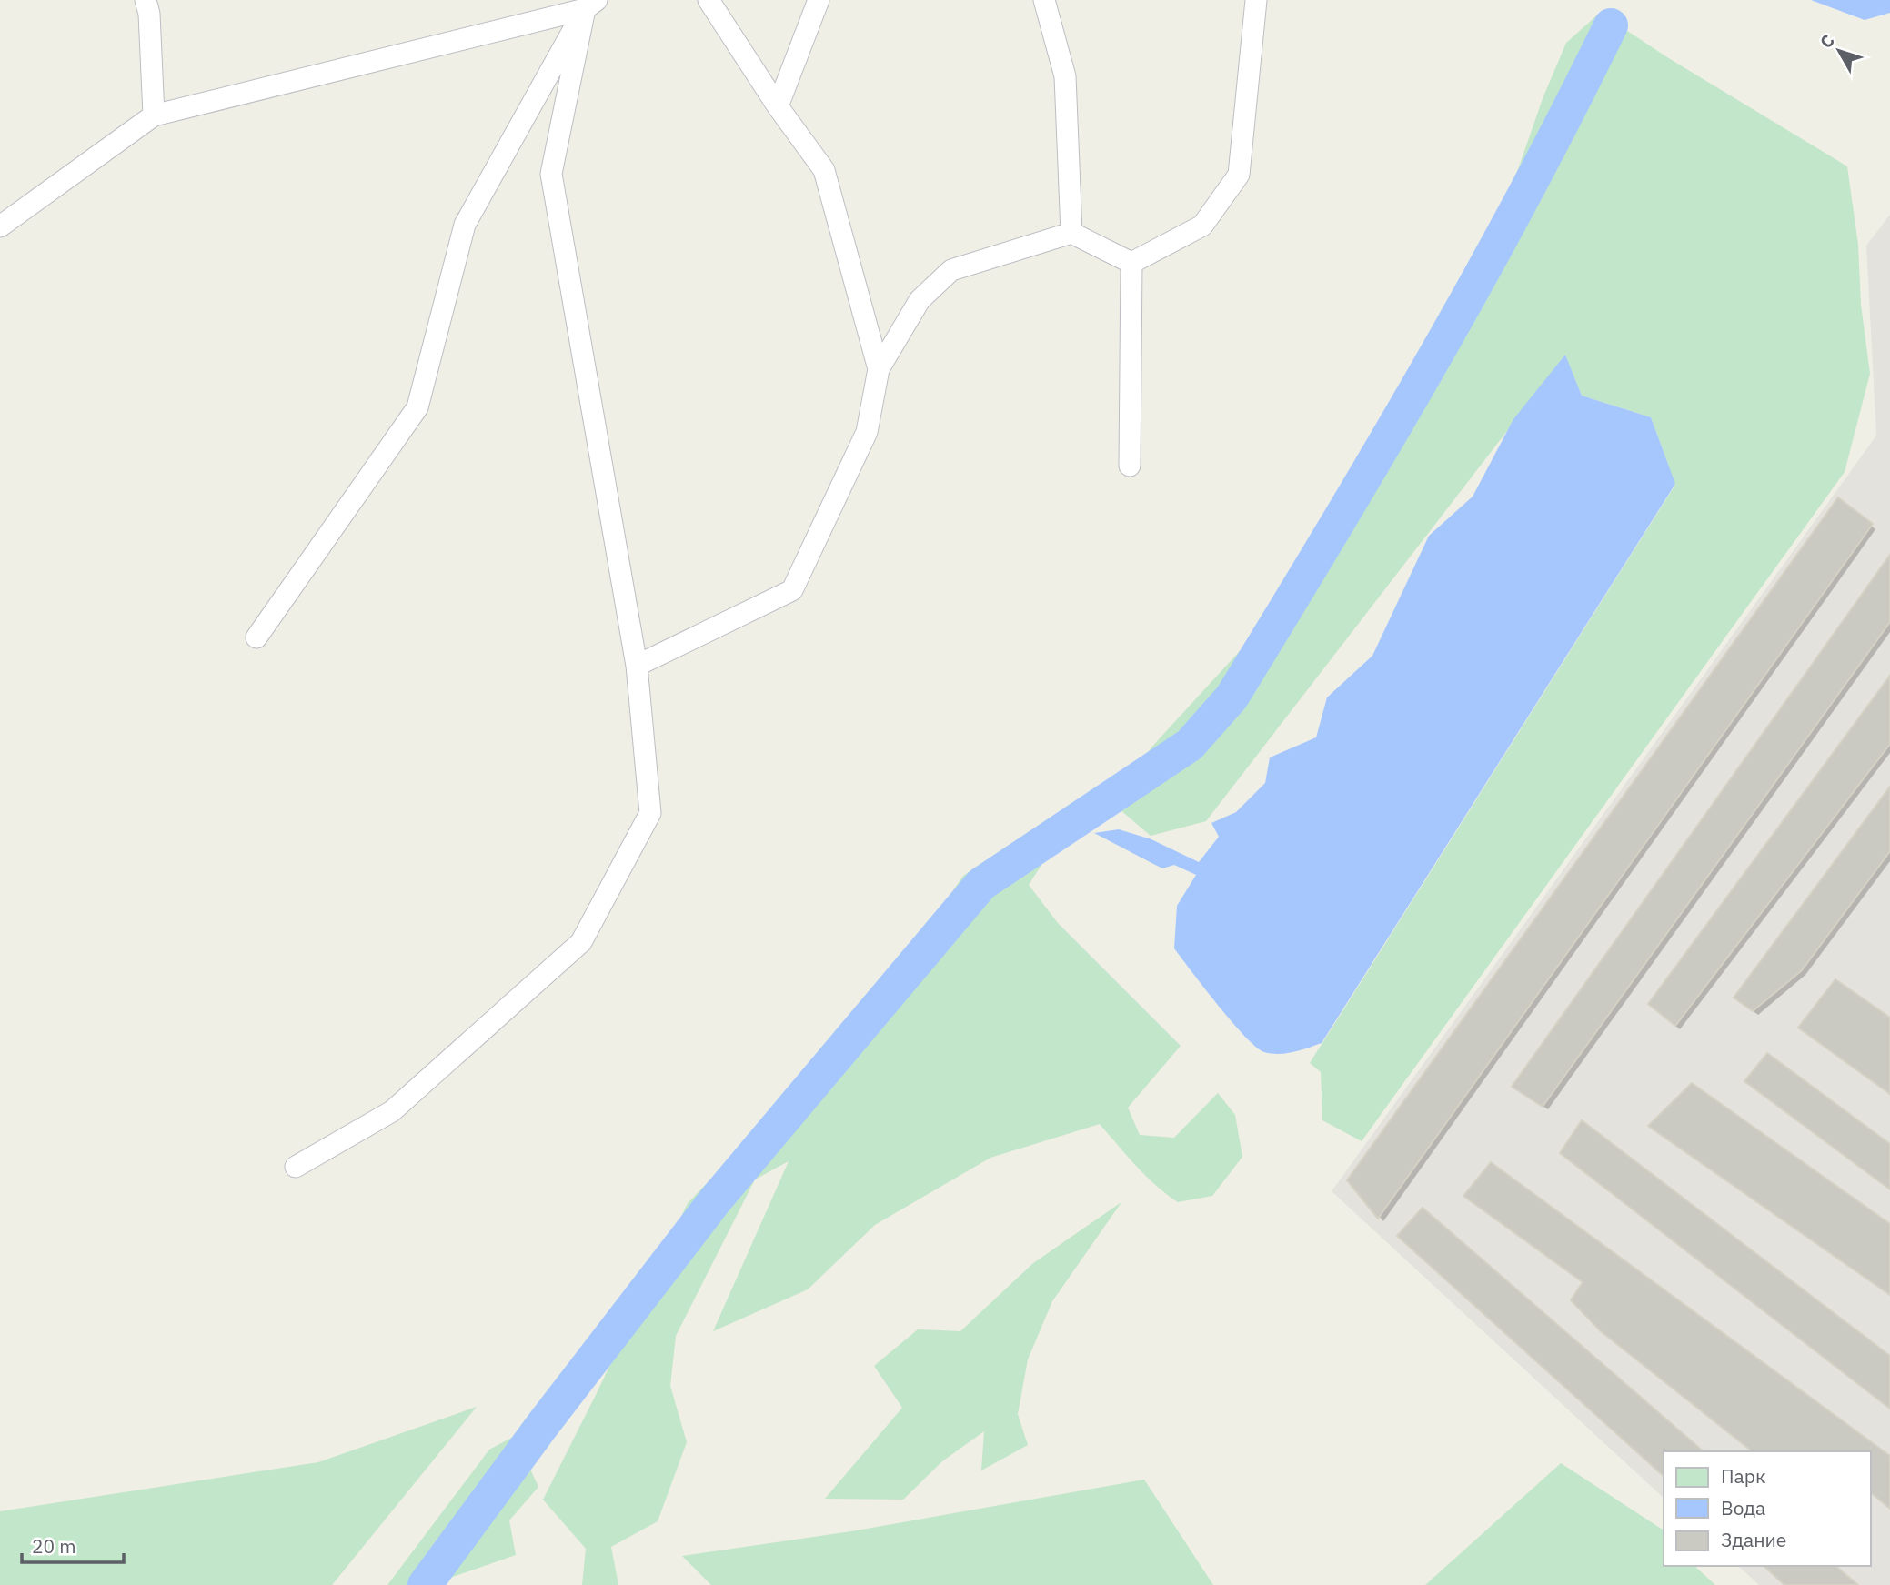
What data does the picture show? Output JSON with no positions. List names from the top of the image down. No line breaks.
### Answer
{"legend":["Парк","Вода","Здание"],"scale_bar":"20 m","north":"top left"}
